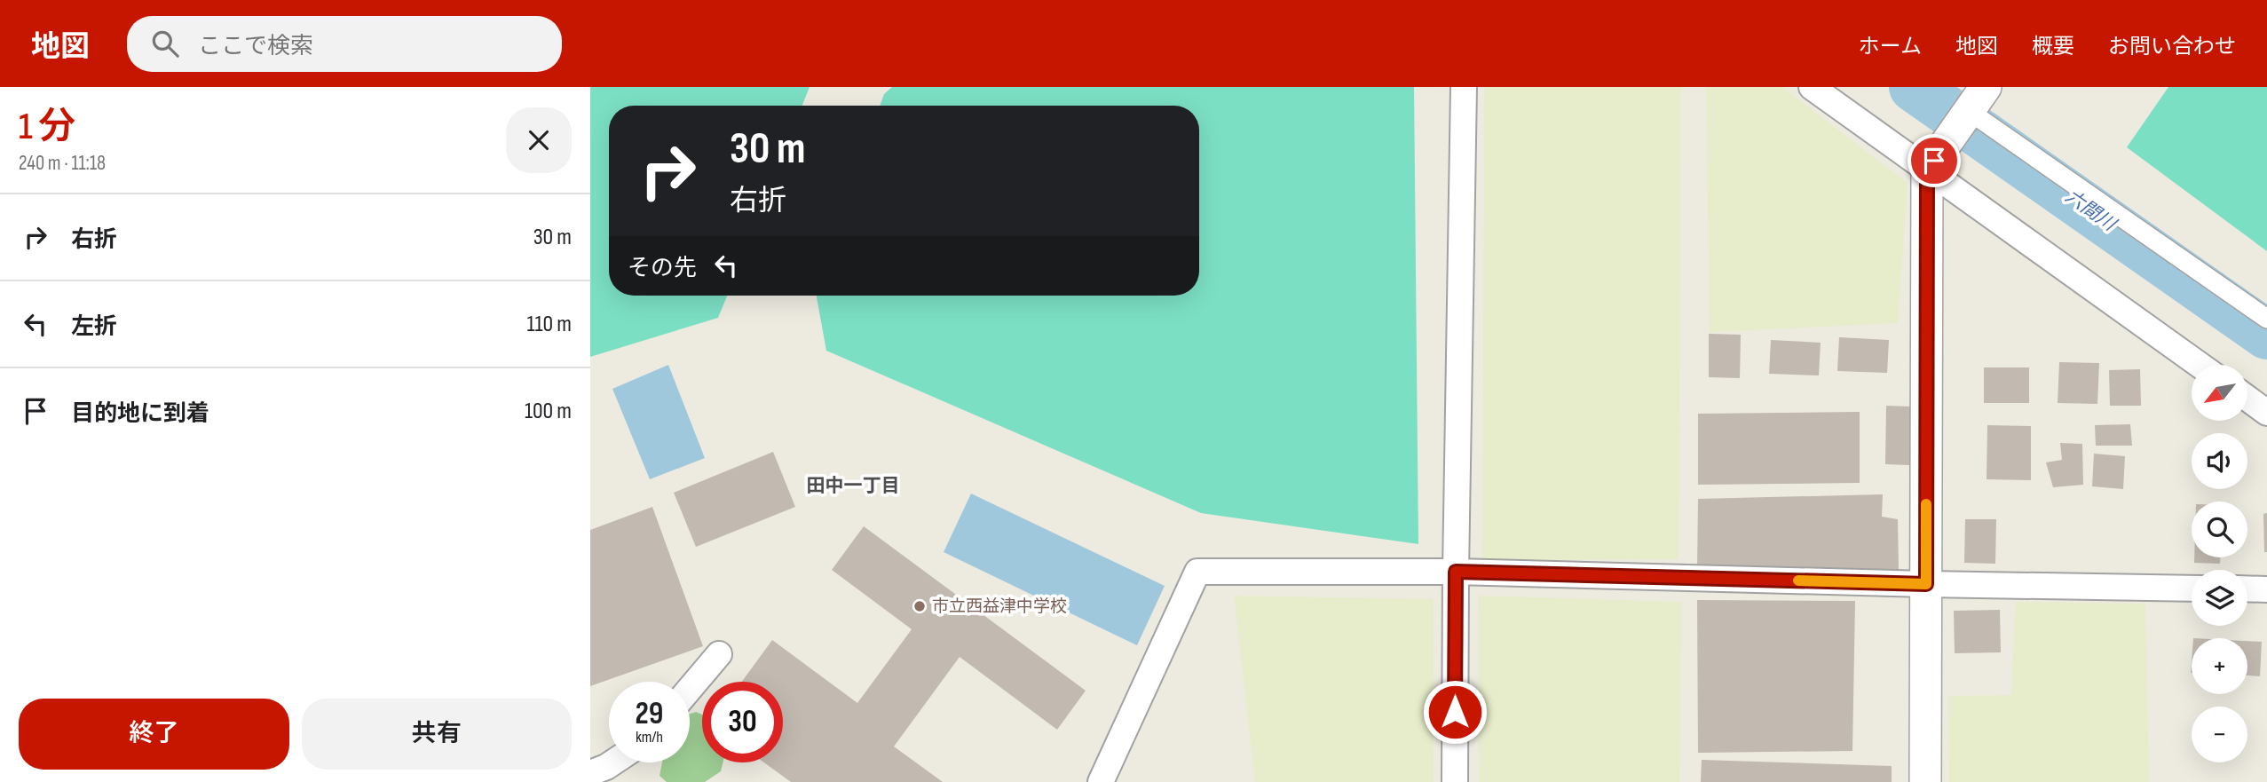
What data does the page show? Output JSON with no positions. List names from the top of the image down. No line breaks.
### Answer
{"districts":["田中一丁目"],"water":["六間川"],"places":["市立西益津中学校"],"north":"bottom left","page":{"header":"地図","search":"ここで検索","nav":["ホーム","地図","概要","お問い合わせ"],"heading":["1 分","240 m · 11:18"],"turn":["30 m","右折"],"list":[{"name":"右折","value":"30 m"},{"name":"左折","value":"110 m"},{"name":"目的地に到着","value":"100 m"}],"then":"その先","map_buttons":["+","−"],"speed":"29 km/h","limit":"30","buttons":["終了","共有"]}}
